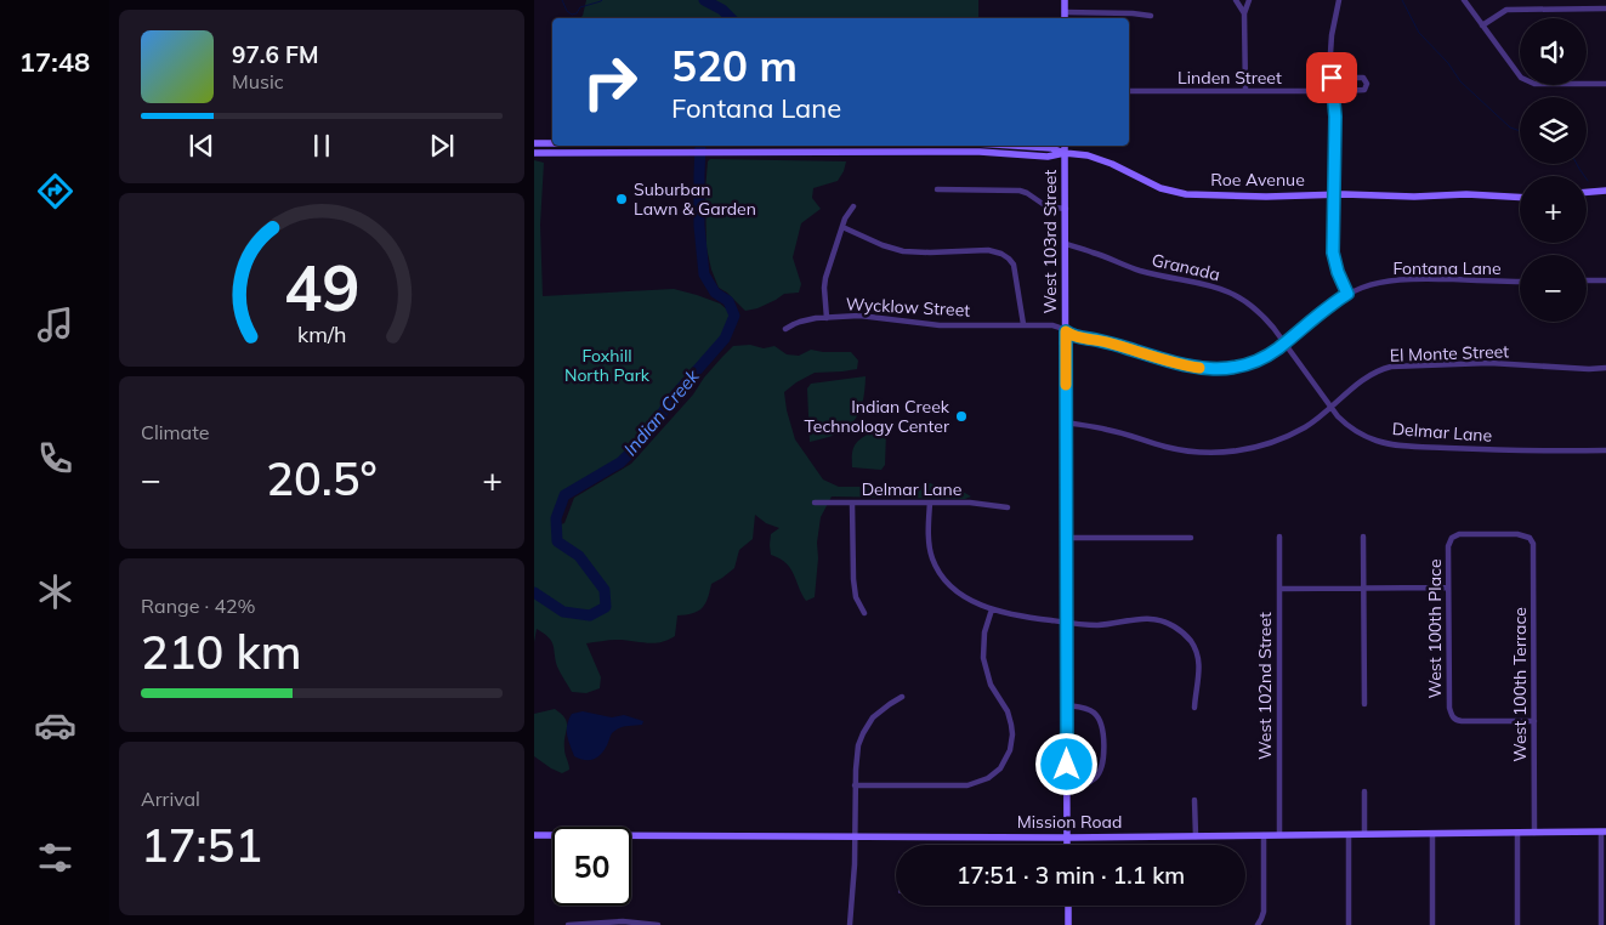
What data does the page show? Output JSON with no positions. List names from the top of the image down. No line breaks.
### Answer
{"streets":{"main road":["Roe Avenue","West 103rd Street","Mission Road"],"street":["Linden Street","Granada","Fontana Lane","Wycklow Street","El Monte Street","Delmar Lane","West 100th Place","West 100th Terrace","West 102nd Street"]},"crossings":[["Roe Avenue","West 103rd Street"],["West 103rd Street","Granada"],["West 103rd Street","Fontana Lane"],["West 103rd Street","Wycklow Street"],["West 103rd Street","El Monte Street"],["West 103rd Street","Mission Road"],["Granada","Fontana Lane"],["Granada","Delmar Lane"],["Fontana Lane","Wycklow Street"],["Fontana Lane","Delmar Lane"],["El Monte Street","Delmar Lane"],["West 100th Place","West 100th Terrace"],["West 100th Terrace","Mission Road"],["West 102nd Street","Mission Road"]],"water":["Indian Creek"],"parks":["Foxhill North Park"],"places":["Suburban Lawn & Garden","Indian Creek Technology Center"],"page":{"tabs":"17:48","map_buttons":["+","−"],"turn":["520 m","Fontana Lane"],"song":["97.6 FM","Music"],"tile":["Climate",["Range · 42%","210 km"],["Arrival","17:51"]],"heat":["−","20.5°","+"],"limit":"50","trip":"17:51 · 3 min · 1.1 km","gauge":["49","km/h"]}}
